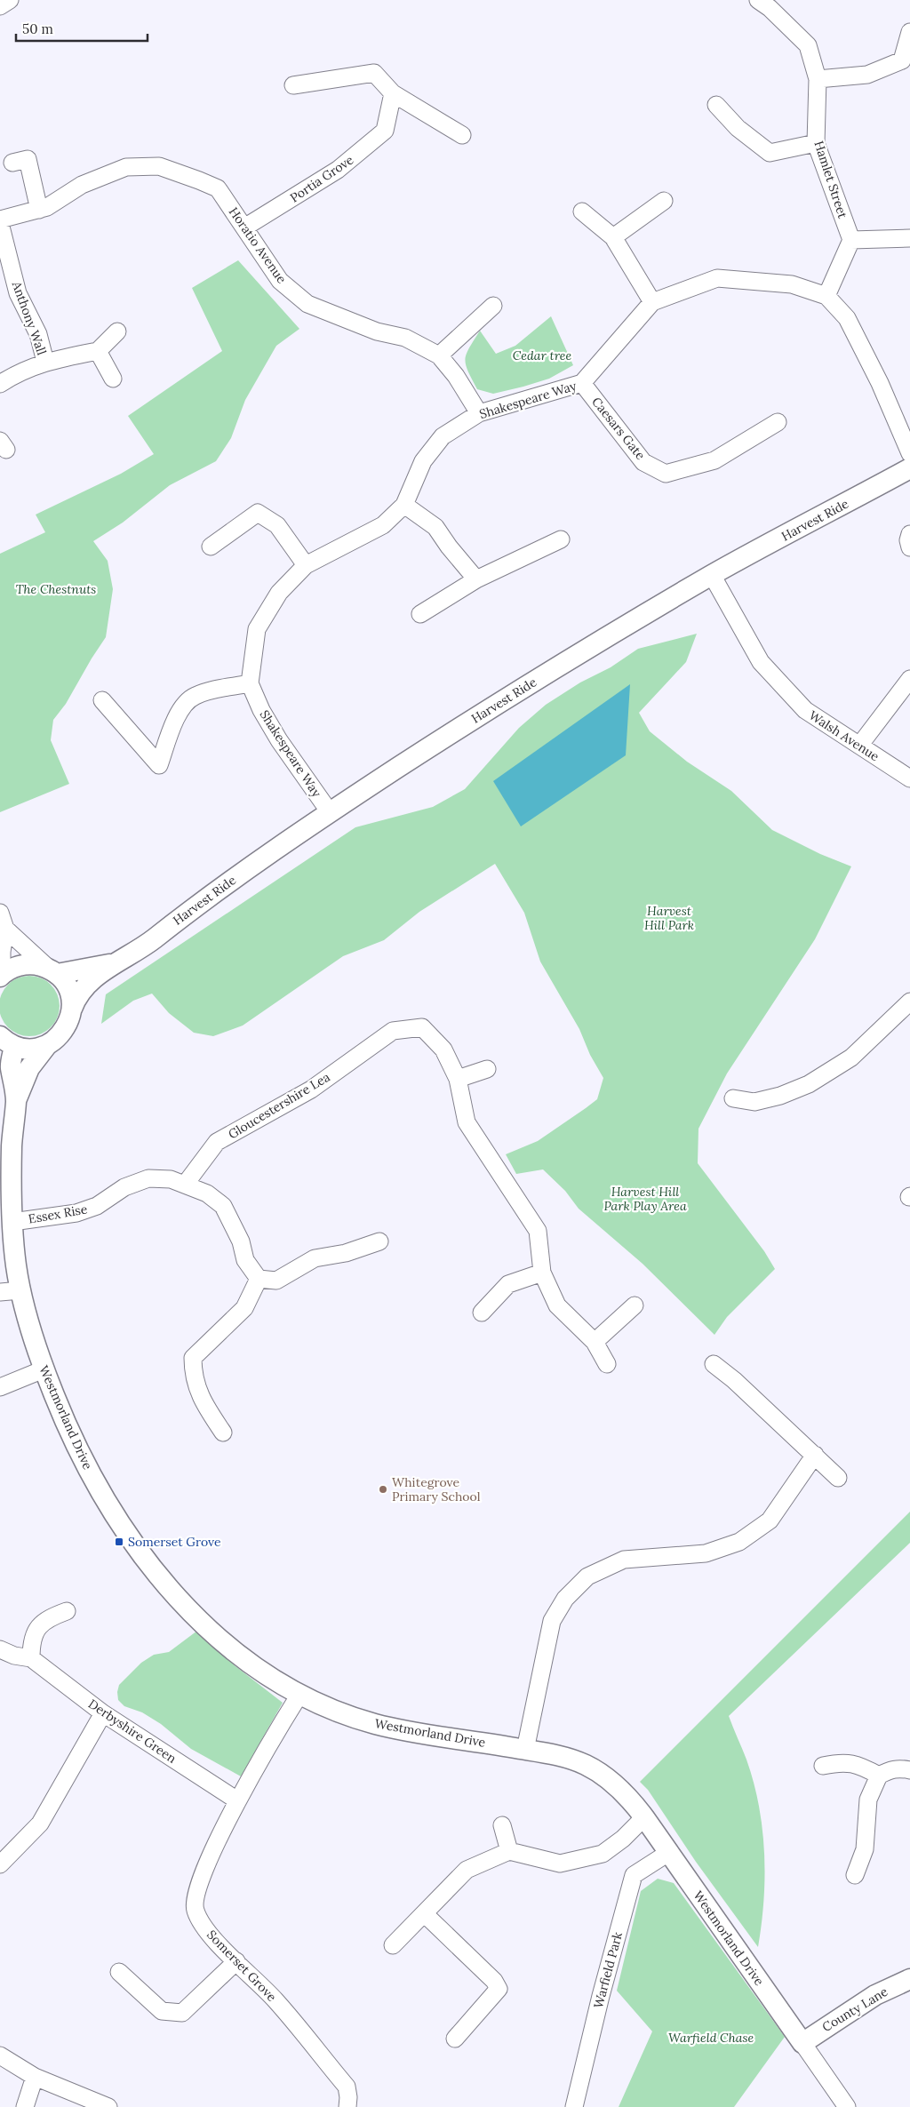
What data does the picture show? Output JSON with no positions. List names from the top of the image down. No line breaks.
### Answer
{"streets":{"street":["Portia Grove","Hamlet Street","Horatio Avenue","Anthony Wall","Shakespeare Way","Caesars Gate","Harvest Ride","Walsh Avenue","Gloucestershire Lea","Essex Rise","Westmorland Drive","Derbyshire Green","Somerset Grove","Warfield Park","County Lane"]},"crossings":[["Portia Grove","Horatio Avenue"],["Horatio Avenue","Shakespeare Way"],["Shakespeare Way","Caesars Gate"],["Shakespeare Way","Harvest Ride"],["Harvest Ride","Walsh Avenue"],["Harvest Ride","Westmorland Drive"],["Gloucestershire Lea","Essex Rise"],["Essex Rise","Westmorland Drive"],["Westmorland Drive","Somerset Grove"],["Westmorland Drive","Warfield Park"],["Westmorland Drive","County Lane"],["Derbyshire Green","Somerset Grove"]],"parks":["Cedar tree","The Chestnuts","Harvest Hill Park","Harvest Hill Park Play Area","Warfield Chase"],"places":{"other":["Whitegrove Primary School"],"transit":["Somerset Grove"]},"scale_bar":"50 m"}
